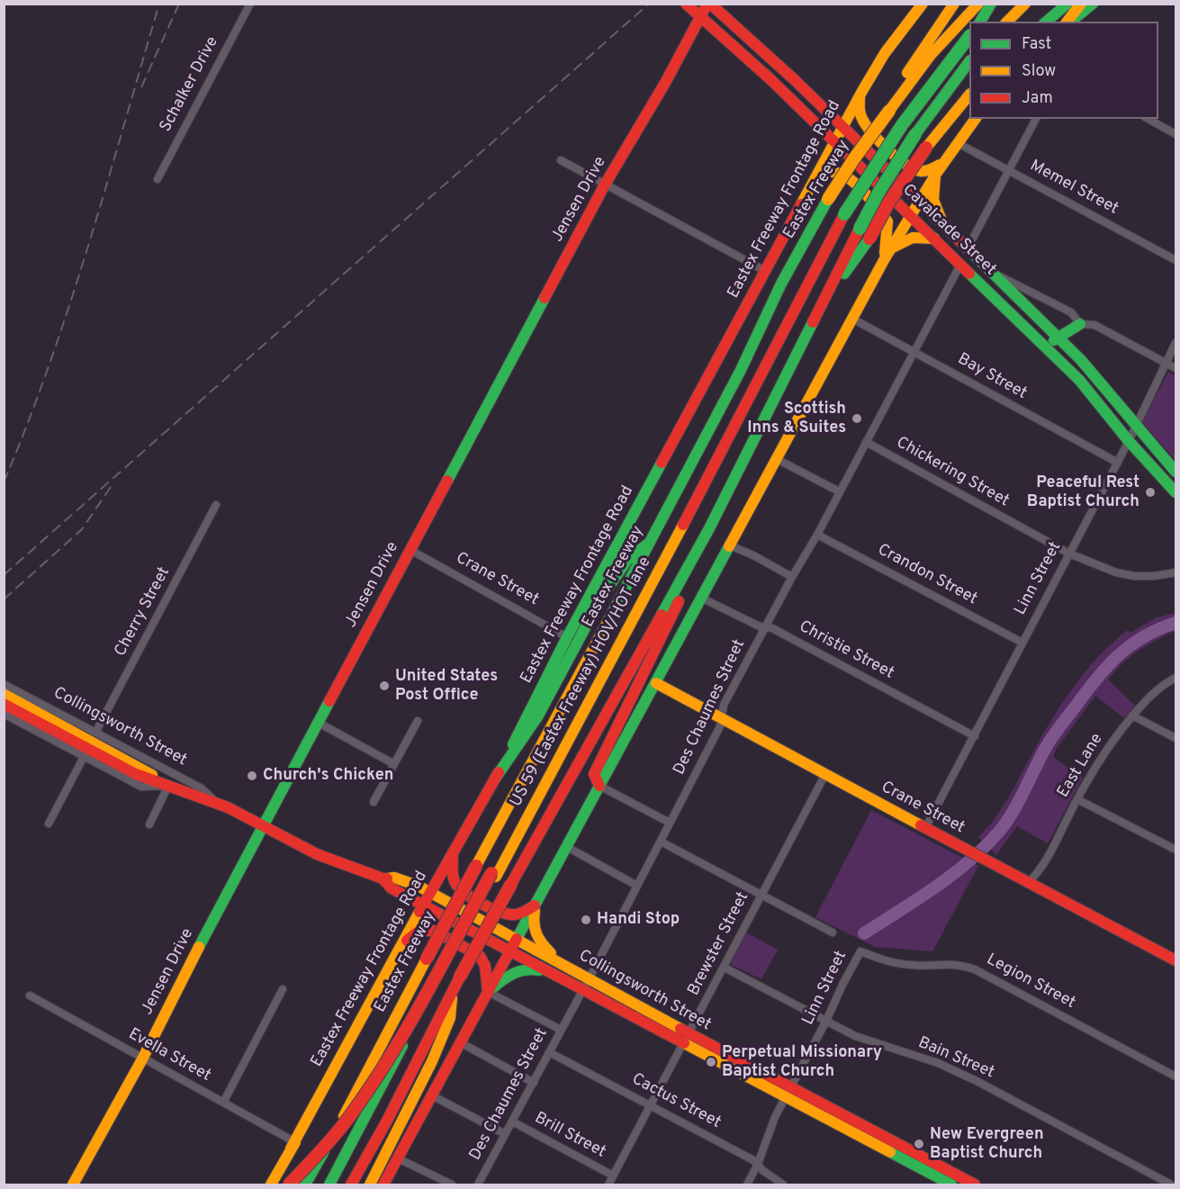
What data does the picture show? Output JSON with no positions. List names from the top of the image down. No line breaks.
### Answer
{"streets":{"main road":["Eastex Freeway","Jensen Drive","Eastex Freeway Frontage Road","Cavalcade Street","Crane Street","US 59 (Eastex Freeway) HOV/HOT lane","Collingsworth Street"],"street":["Schalker Drive","Memel Street","Bay Street","Chickering Street","Crandon Street","Linn Street","Cherry Street","Christie Street","Des Chaumes Street","East Lane","Brewster Street","Legion Street","Evella Street","Bain Street","Cactus Street","Brill Street"]},"crossings":[["Eastex Freeway","US 59 (Eastex Freeway) HOV/HOT lane"],["Jensen Drive","Cavalcade Street"],["Jensen Drive","Crane Street"],["Jensen Drive","Collingsworth Street"],["Jensen Drive","Evella Street"],["Eastex Freeway Frontage Road","Cavalcade Street"],["Eastex Freeway Frontage Road","Crane Street"],["Eastex Freeway Frontage Road","Collingsworth Street"],["Eastex Freeway Frontage Road","Evella Street"],["Cavalcade Street","Linn Street"],["Cavalcade Street","Des Chaumes Street"],["Bay Street","Linn Street"],["Bay Street","Des Chaumes Street"],["Chickering Street","Linn Street"],["Chickering Street","Des Chaumes Street"],["Crandon Street","Linn Street"],["Crandon Street","Des Chaumes Street"],["Linn Street","Crane Street"],["Linn Street","Christie Street"],["Linn Street","Collingsworth Street"],["Linn Street","Legion Street"],["Linn Street","Bain Street"],["Linn Street","Cactus Street"],["Crane Street","Des Chaumes Street"],["Crane Street","East Lane"],["Crane Street","Brewster Street"],["Cherry Street","Collingsworth Street"],["Christie Street","Des Chaumes Street"],["Des Chaumes Street","Collingsworth Street"],["Des Chaumes Street","Cactus Street"],["Des Chaumes Street","Brill Street"],["Collingsworth Street","Brewster Street"],["Brewster Street","Bain Street"],["Brewster Street","Cactus Street"],["Brewster Street","Brill Street"]],"places":["Scottish Inns & Suites","Peaceful Rest Baptist Church","United States Post Office","Church's Chicken","Handi Stop","Perpetual Missionary Baptist Church","New Evergreen Baptist Church"],"legend":["Fast","Slow","Jam"]}
